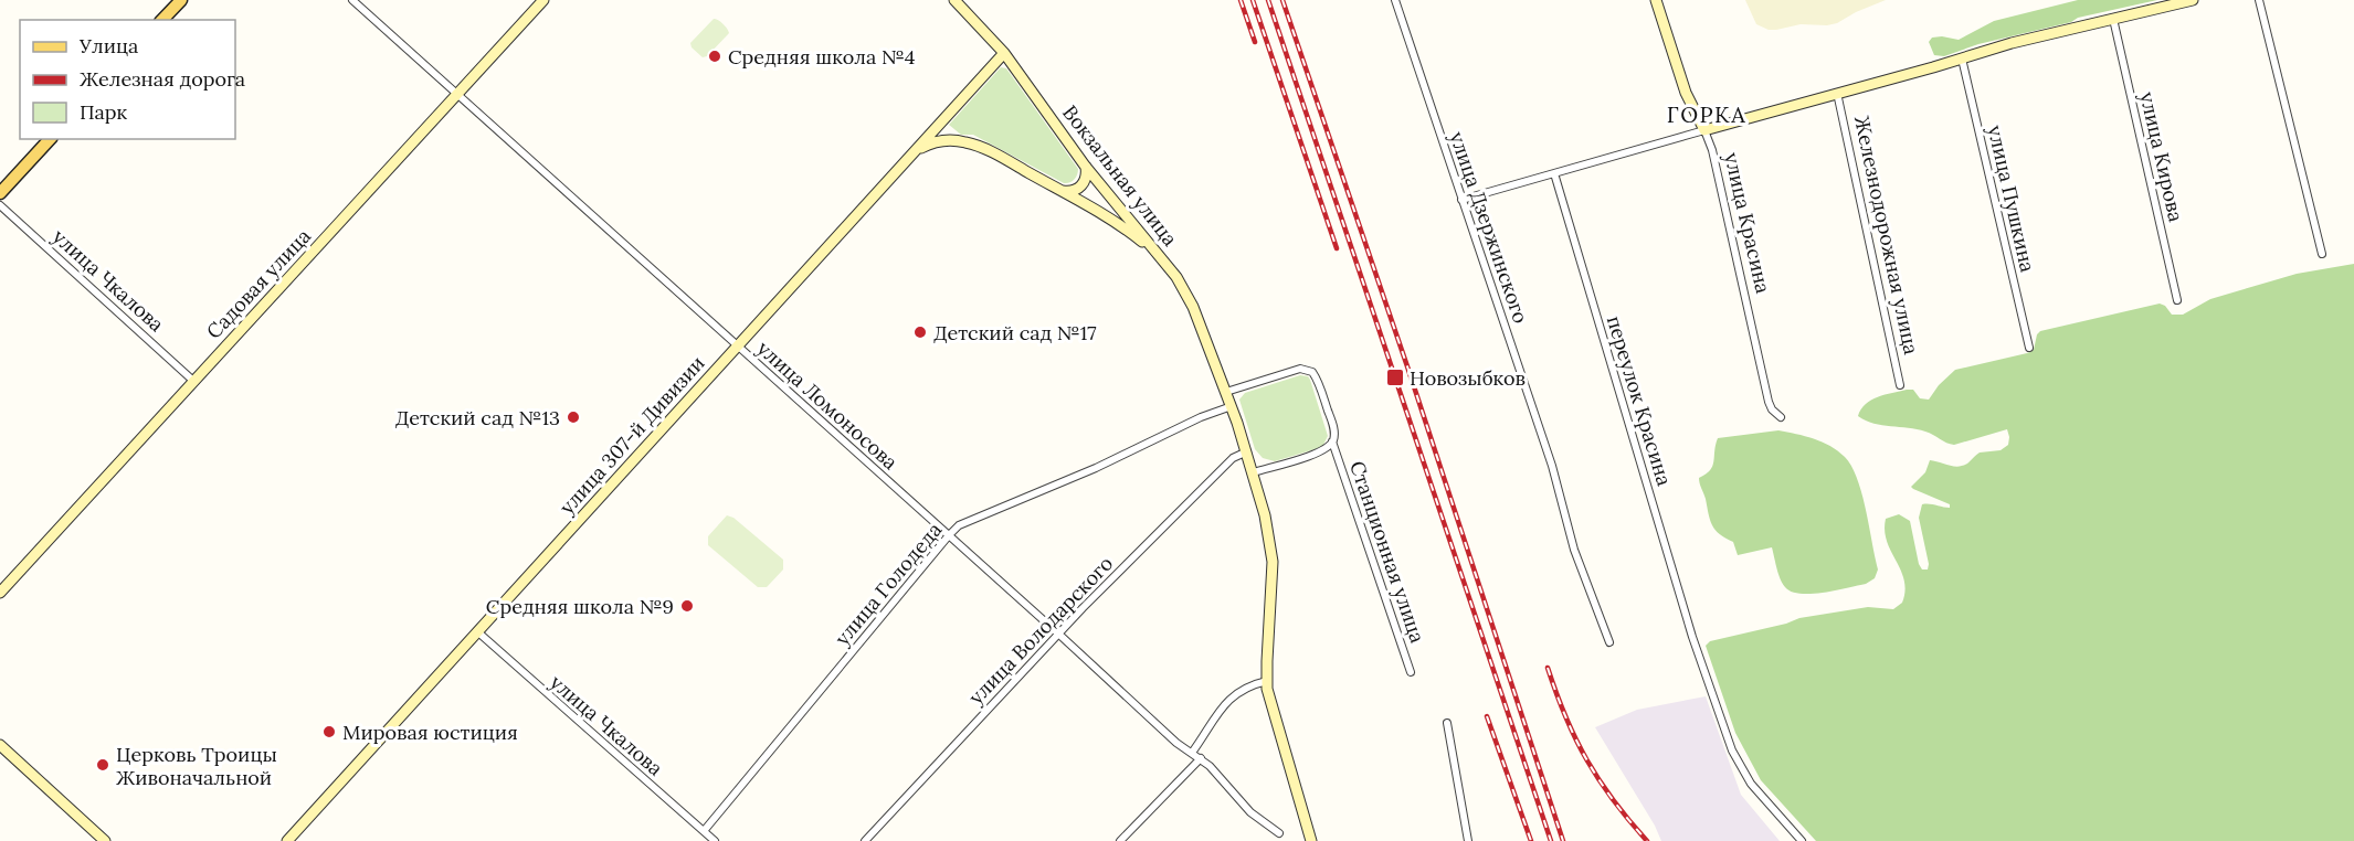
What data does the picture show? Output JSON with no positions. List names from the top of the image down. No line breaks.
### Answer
{"streets":{"street":["улица Кирова","Вокзальная улица","улица Пушкина","улица Красина","улица Дзержинского","Железнодорожная улица","улица Чкалова","Садовая улица","переулок Красина","улица Ломоносова","улица 307-й Дивизии","Станционная улица","улица Голодеда","улица Володарского"]},"crossings":[["улица Кирова","Железнодорожная улица"],["Вокзальная улица","улица 307-й Дивизии"],["Вокзальная улица","улица Голодеда"],["Вокзальная улица","улица Володарского"],["улица Пушкина","Железнодорожная улица"],["улица Красина","Железнодорожная улица"],["улица Дзержинского","Железнодорожная улица"],["Железнодорожная улица","переулок Красина"],["улица Чкалова","Садовая улица"],["улица Чкалова","улица 307-й Дивизии"],["улица Чкалова","улица Голодеда"],["Садовая улица","улица Ломоносова"],["улица Ломоносова","улица 307-й Дивизии"],["улица Ломоносова","улица Голодеда"],["улица Ломоносова","улица Володарского"]],"districts":["ГОРКА"],"places":{"other":["Средняя школа №4","Детский сад №17","Детский сад №13","Средняя школа №9","Мировая юстиция","Церковь Троицы Живоначальной"],"transit":["Новозыбков"]},"legend":["Улица","Железная дорога","Парк"]}
